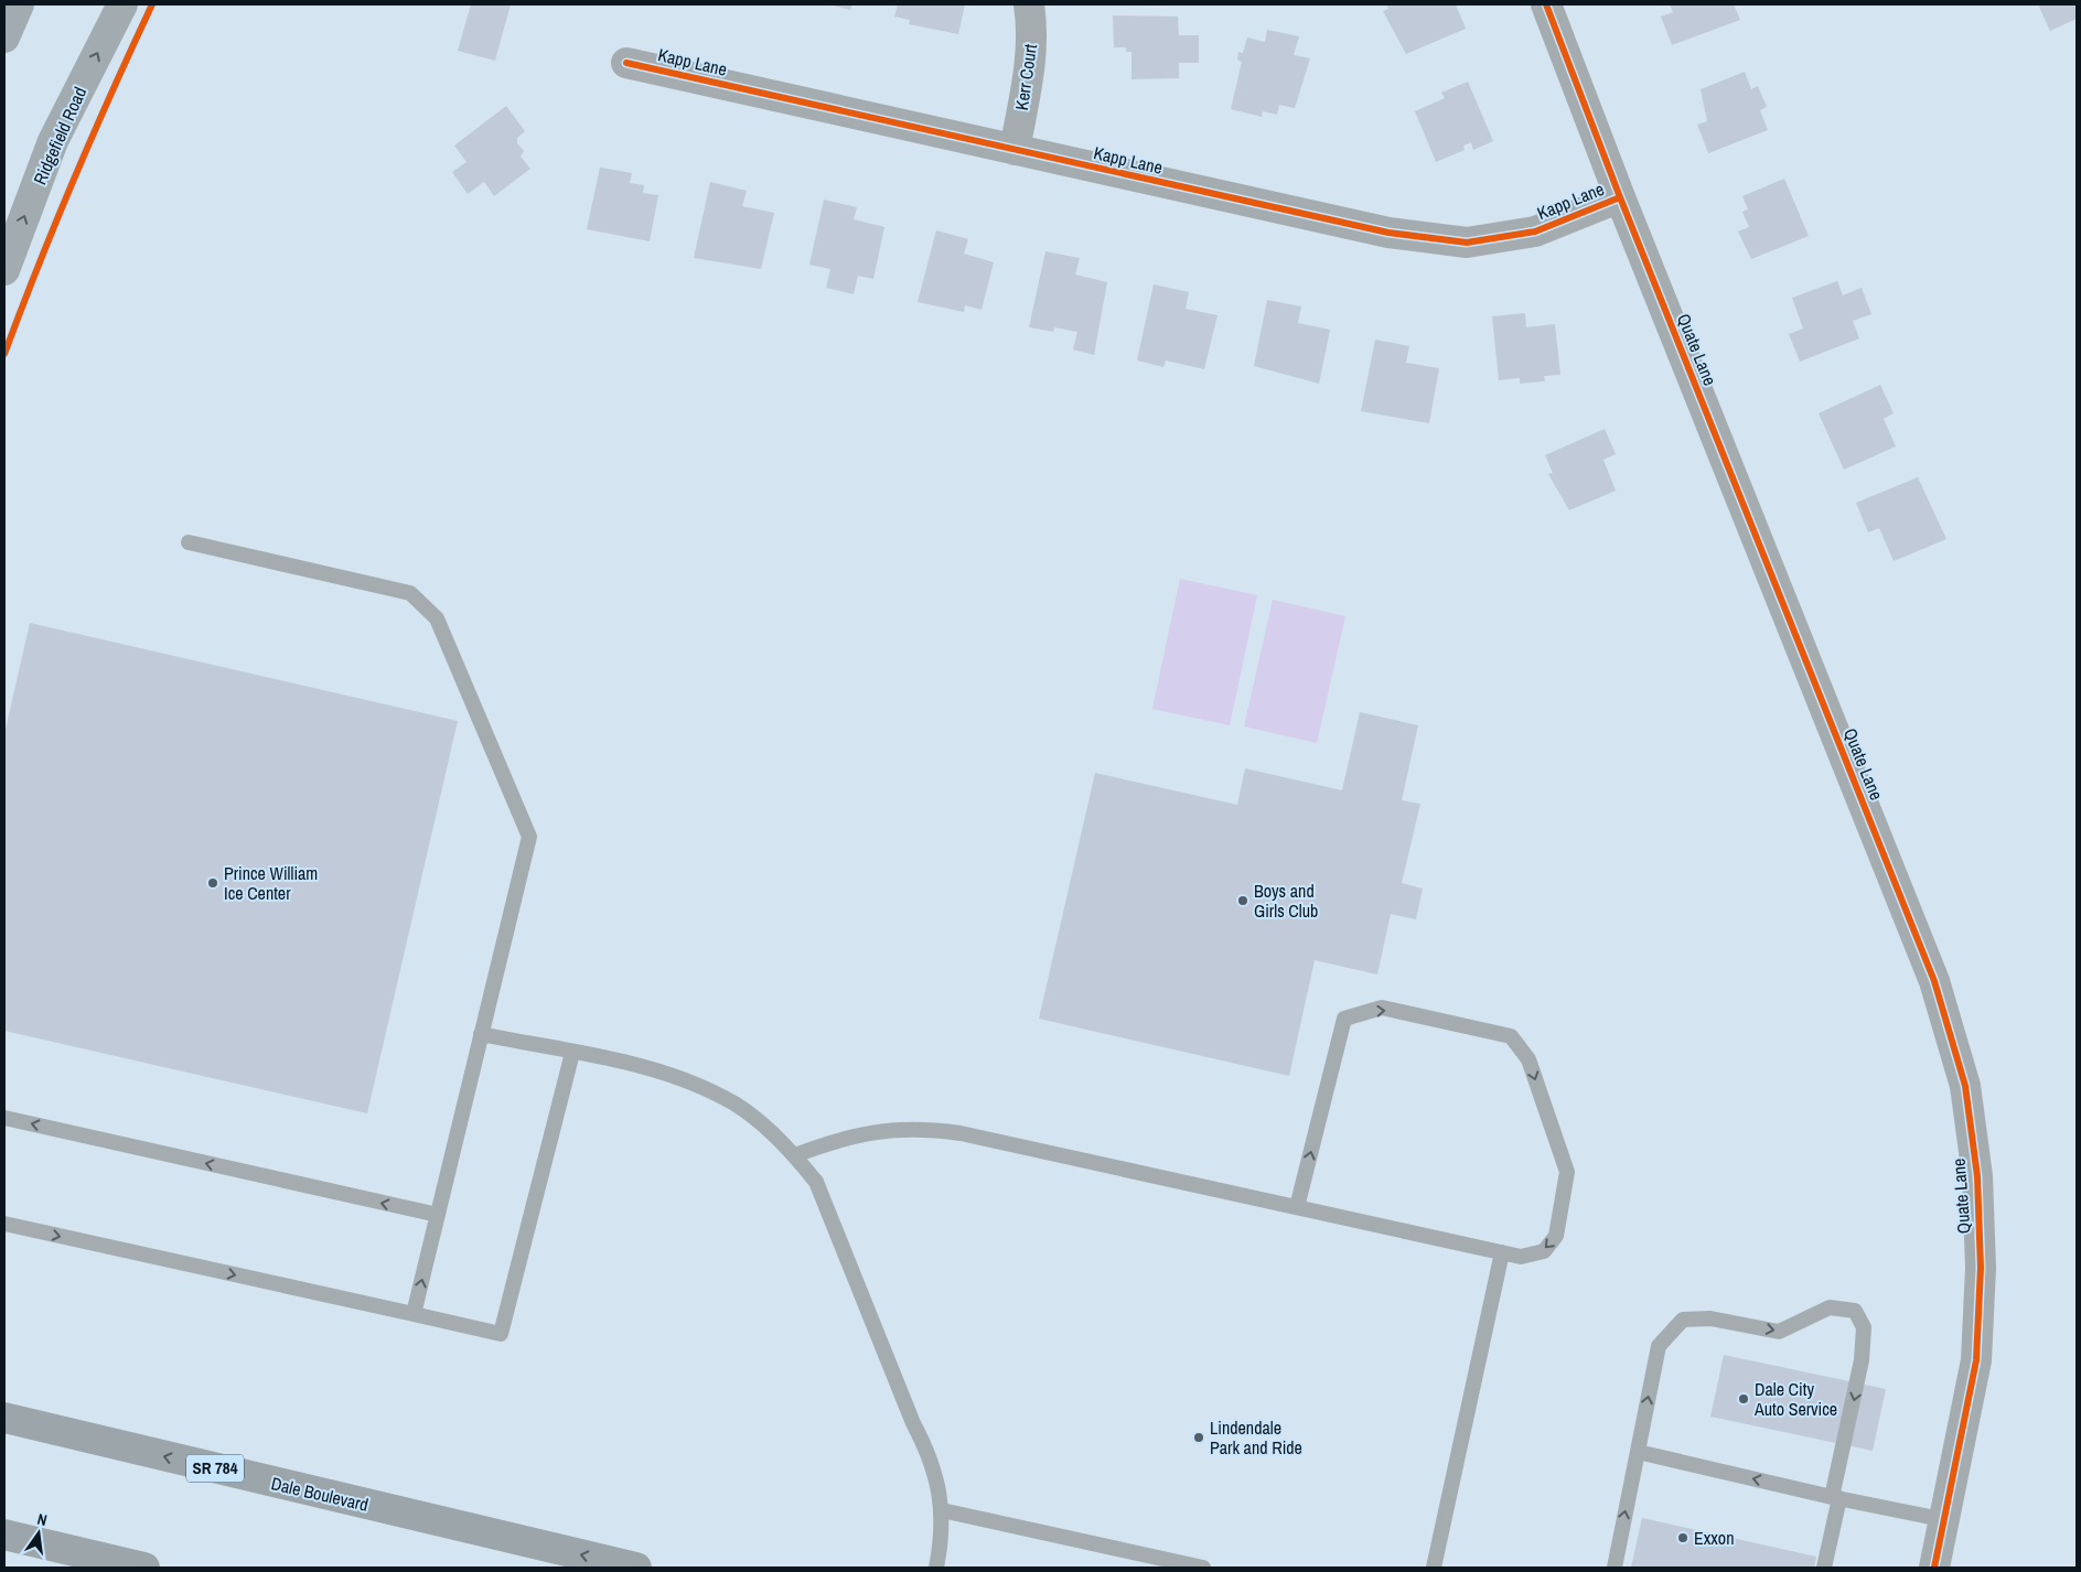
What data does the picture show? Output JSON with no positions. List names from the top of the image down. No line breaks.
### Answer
{"streets":{"main road":["Ridgefield Road","SR 784","Dale Boulevard"],"street":["Kapp Lane","Kerr Court","Quate Lane"]},"crossings":[["Kapp Lane","Kerr Court"],["Kapp Lane","Quate Lane"]],"one_way":["Ridgefield Road","Dale Boulevard"],"places":["Prince William Ice Center","Boys and Girls Club","Dale City Auto Service","Lindendale Park and Ride","Exxon"],"north":"top"}
